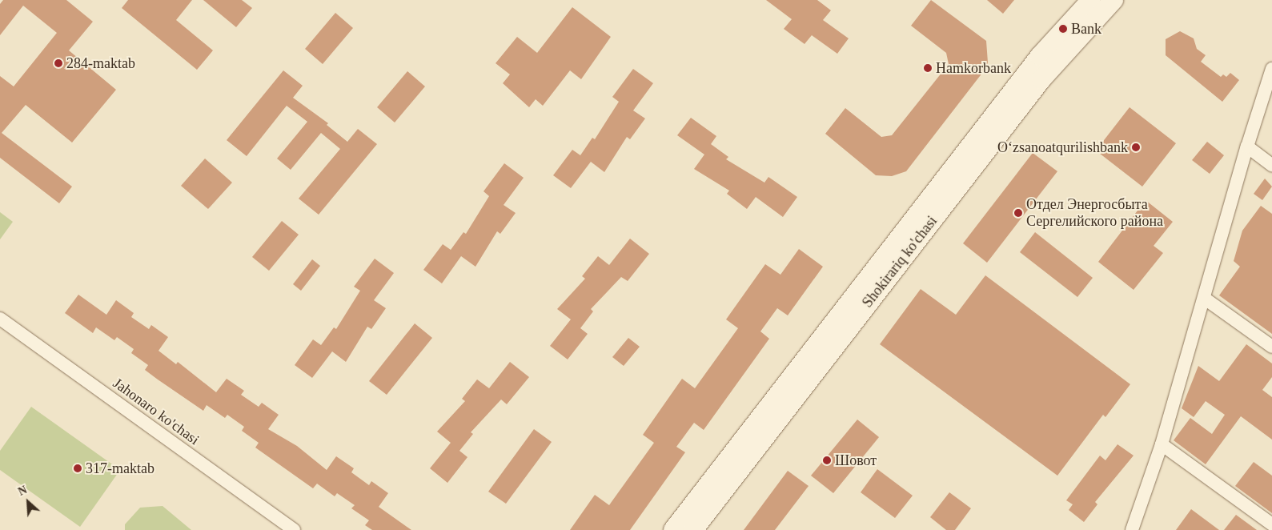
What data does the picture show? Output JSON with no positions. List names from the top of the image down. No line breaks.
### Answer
{"streets":{"main road":["Shokirariq ko'chasi"],"street":["Jahonaro ko'chasi"]},"places":["Bank","284-maktab","Hamkorbank","Oʻzsanoatqurilishbank","Отдел Энергосбыта Сергелийского района","Шовот","317-maktab"],"north":"top left"}
